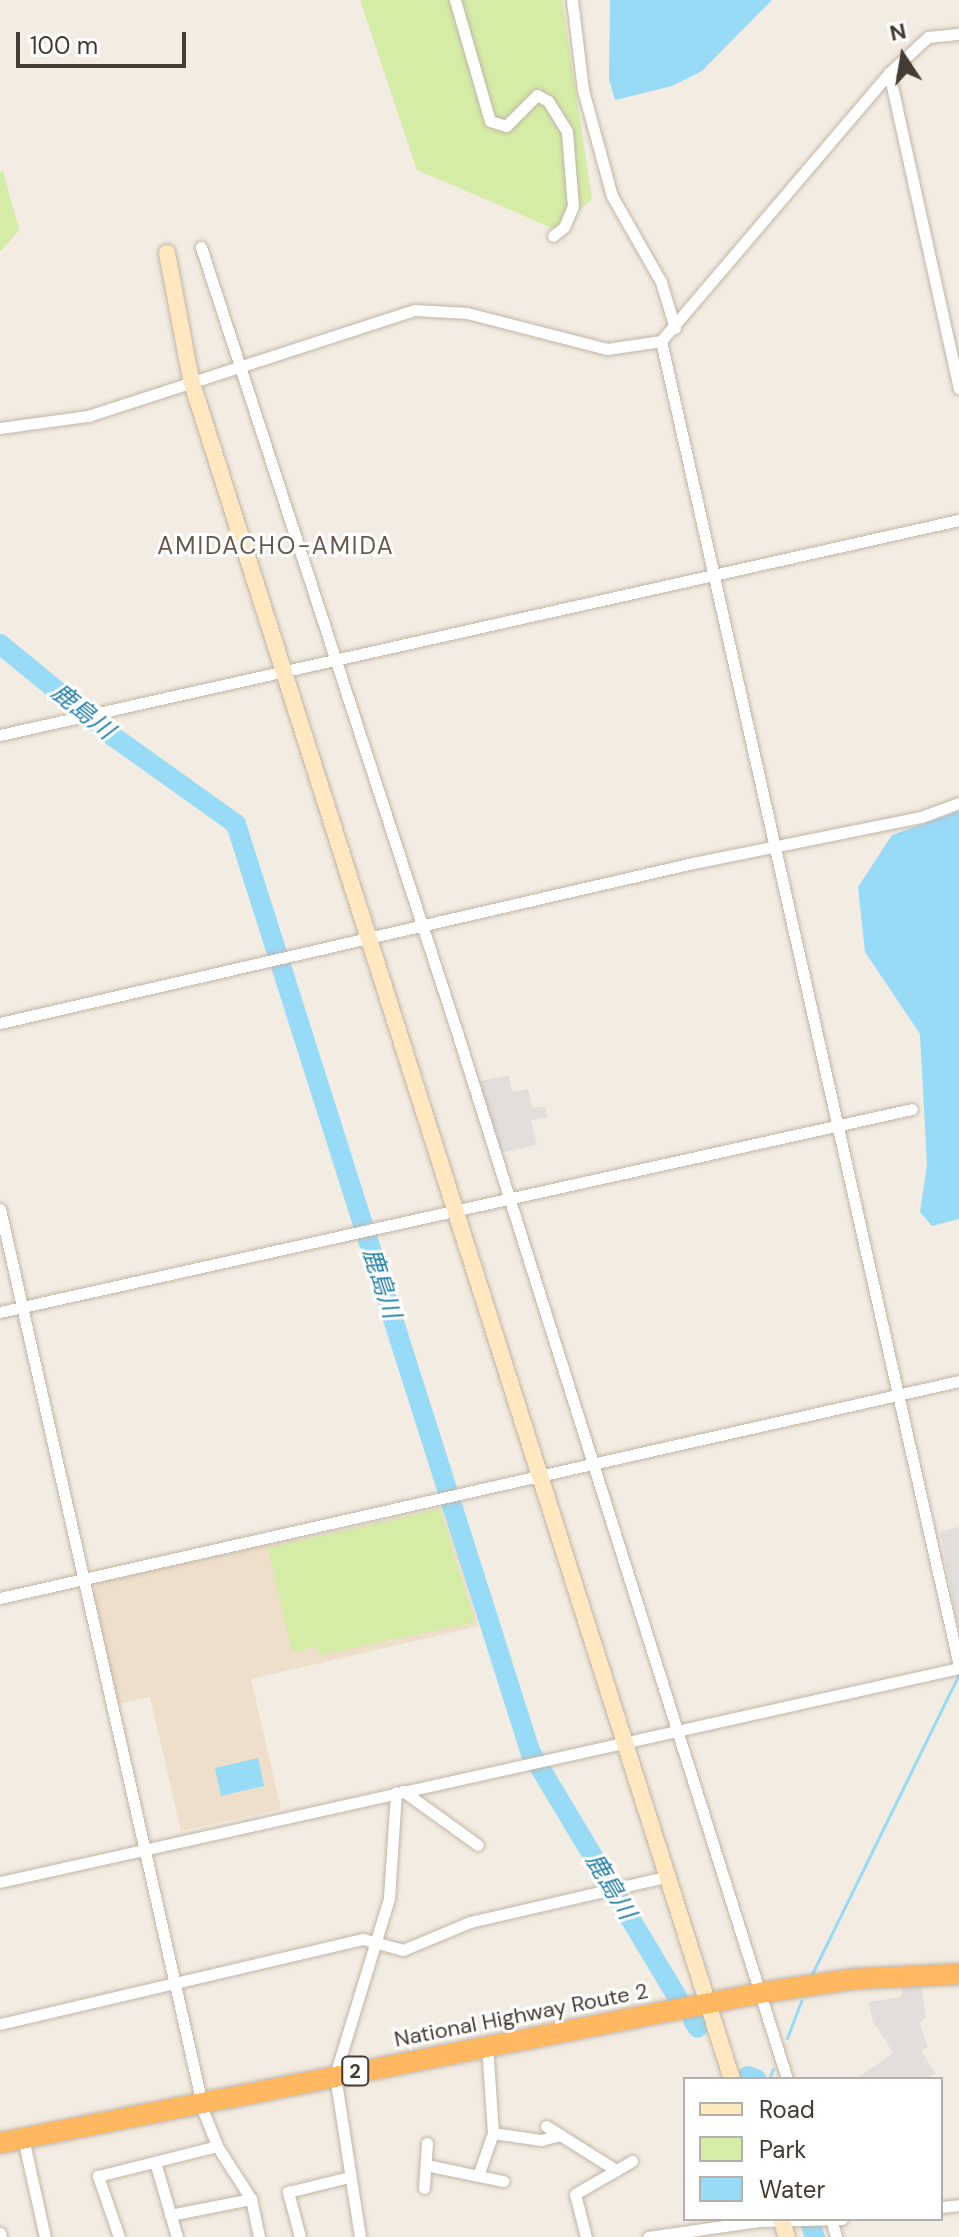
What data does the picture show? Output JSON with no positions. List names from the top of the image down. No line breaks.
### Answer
{"streets":{"highway":["National Highway Route 2","2"]},"districts":["AMIDACHO-AMIDA"],"water":["鹿島川"],"legend":["Road","Park","Water"],"scale_bar":"100 m","north":"top"}
